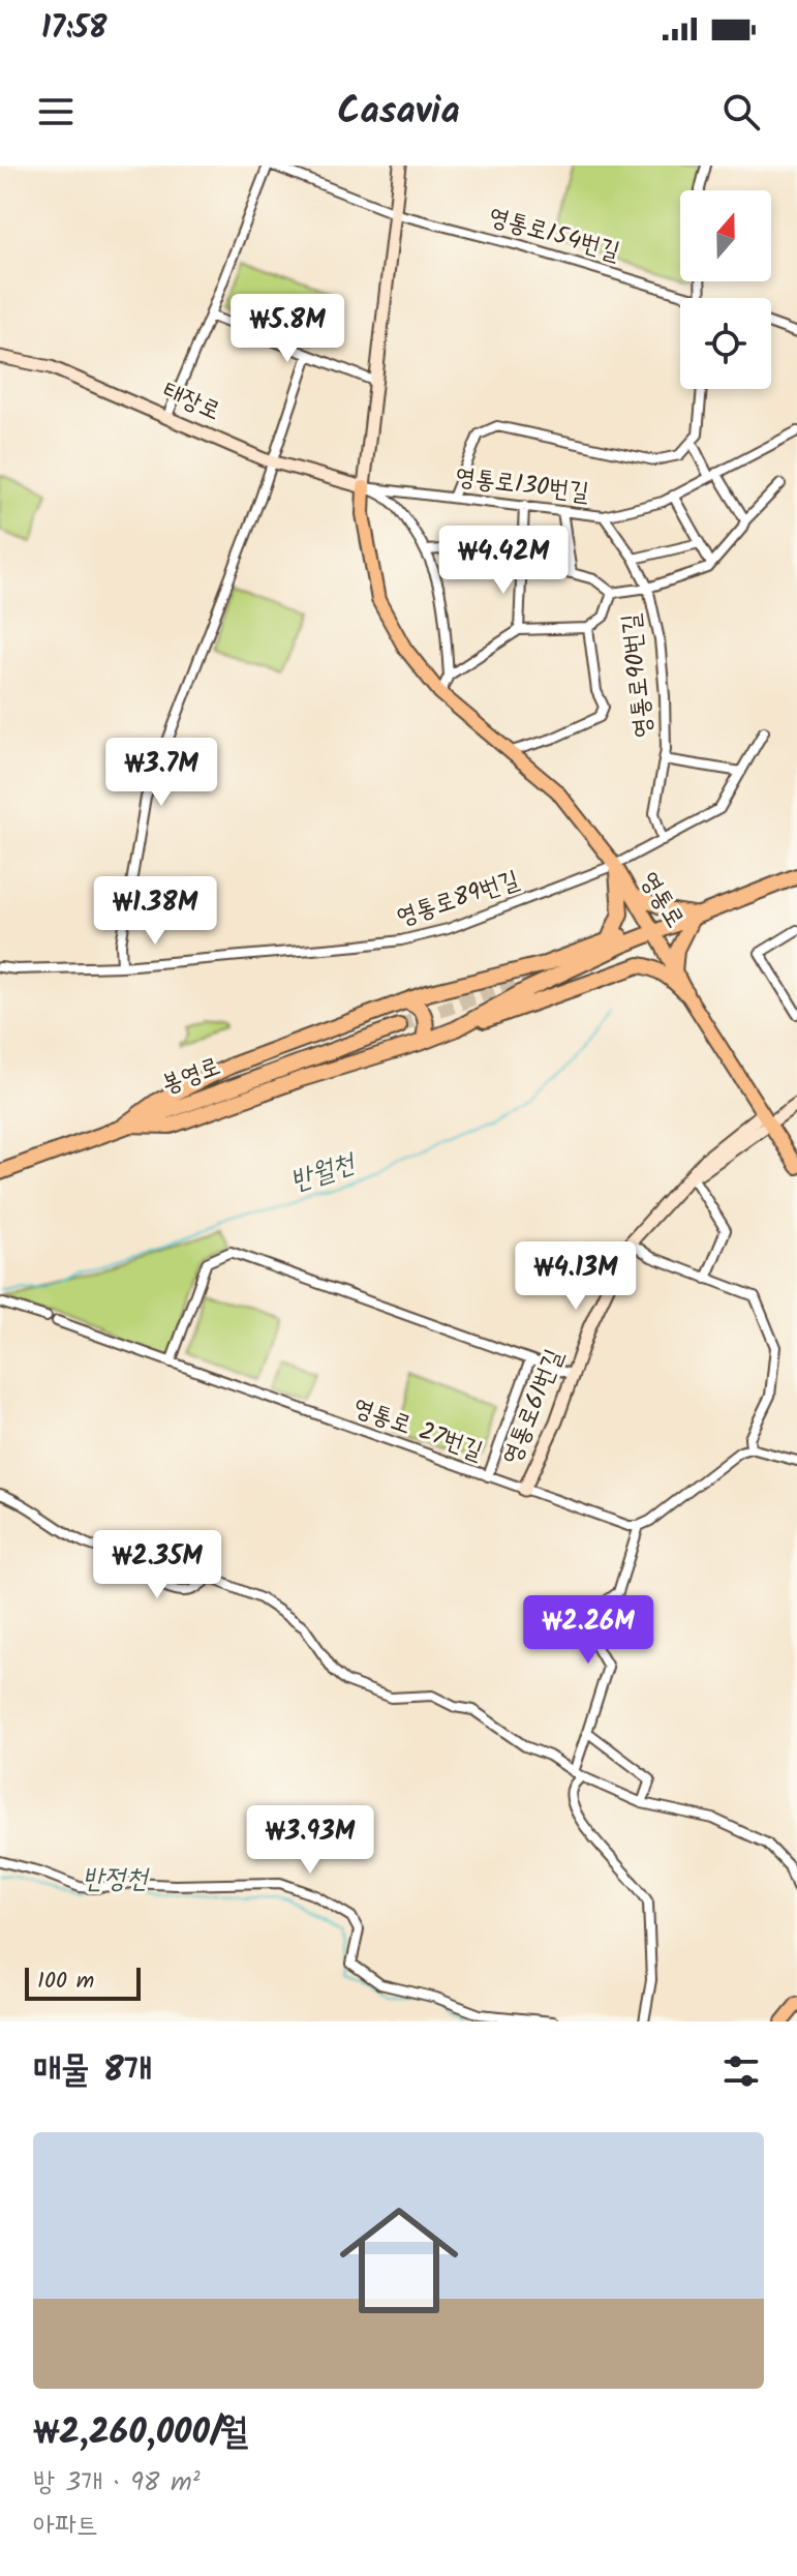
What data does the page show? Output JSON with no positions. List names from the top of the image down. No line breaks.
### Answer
{"streets":{"highway":["봉영로"],"main road":["영통로"],"street":["영통로154번길","태장로","영통로130번길","영통로90번길","영통로89번길","영통로61번길","영통로 27번길"]},"crossings":[["영통로154번길","영통로"],["태장로","영통로130번길"],["태장로","영통로"],["영통로130번길","영통로90번길"],["영통로130번길","영통로"],["영통로89번길","영통로"],["영통로61번길","영통로 27번길"]],"water":["반월천","반정천"],"scale_bar":"100 m","north":"top","page":{"status":"17:58","header":"Casavia","price":["₩5.8M","₩4.42M","₩3.7M","₩1.38M","₩4.13M","₩2.35M","₩2.26M","₩3.93M"],"scale":"100 m","heading":"매물 8개","list":[{"name":"₩2,260,000/월","note":"방 3개 · 98 m² · 아파트"}]}}
